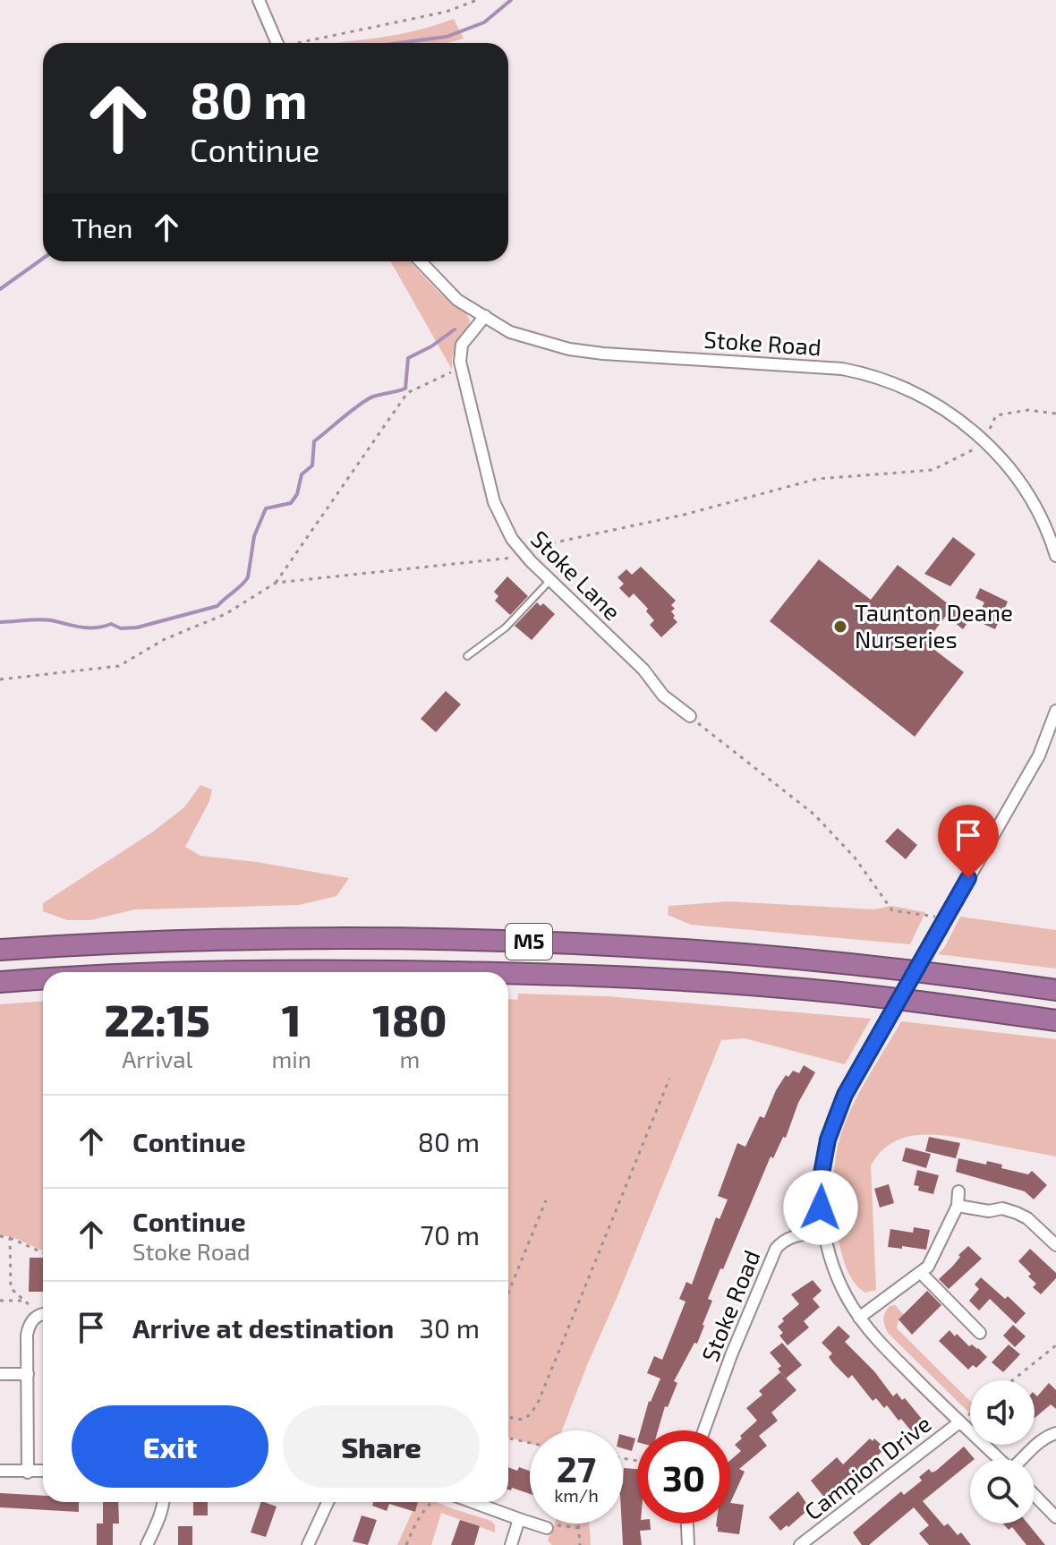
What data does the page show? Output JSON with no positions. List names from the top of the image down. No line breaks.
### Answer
{"streets":{"highway":["M5"],"street":["Stoke Road","Stoke Lane","Campion Drive"]},"crossings":[["Stoke Road","Stoke Lane"]],"places":["Taunton Deane Nurseries"],"page":{"turn":["80 m","Continue"],"then":"Then","eta":["22:15","Arrival","1","min","180","m"],"list":[{"name":"Continue","value":"80 m"},{"name":"Continue","note":"Stoke Road","value":"70 m"},{"name":"Arrive at destination","value":"30 m"}],"buttons":["Exit","Share"],"speed":"27 km/h","limit":"30"}}
